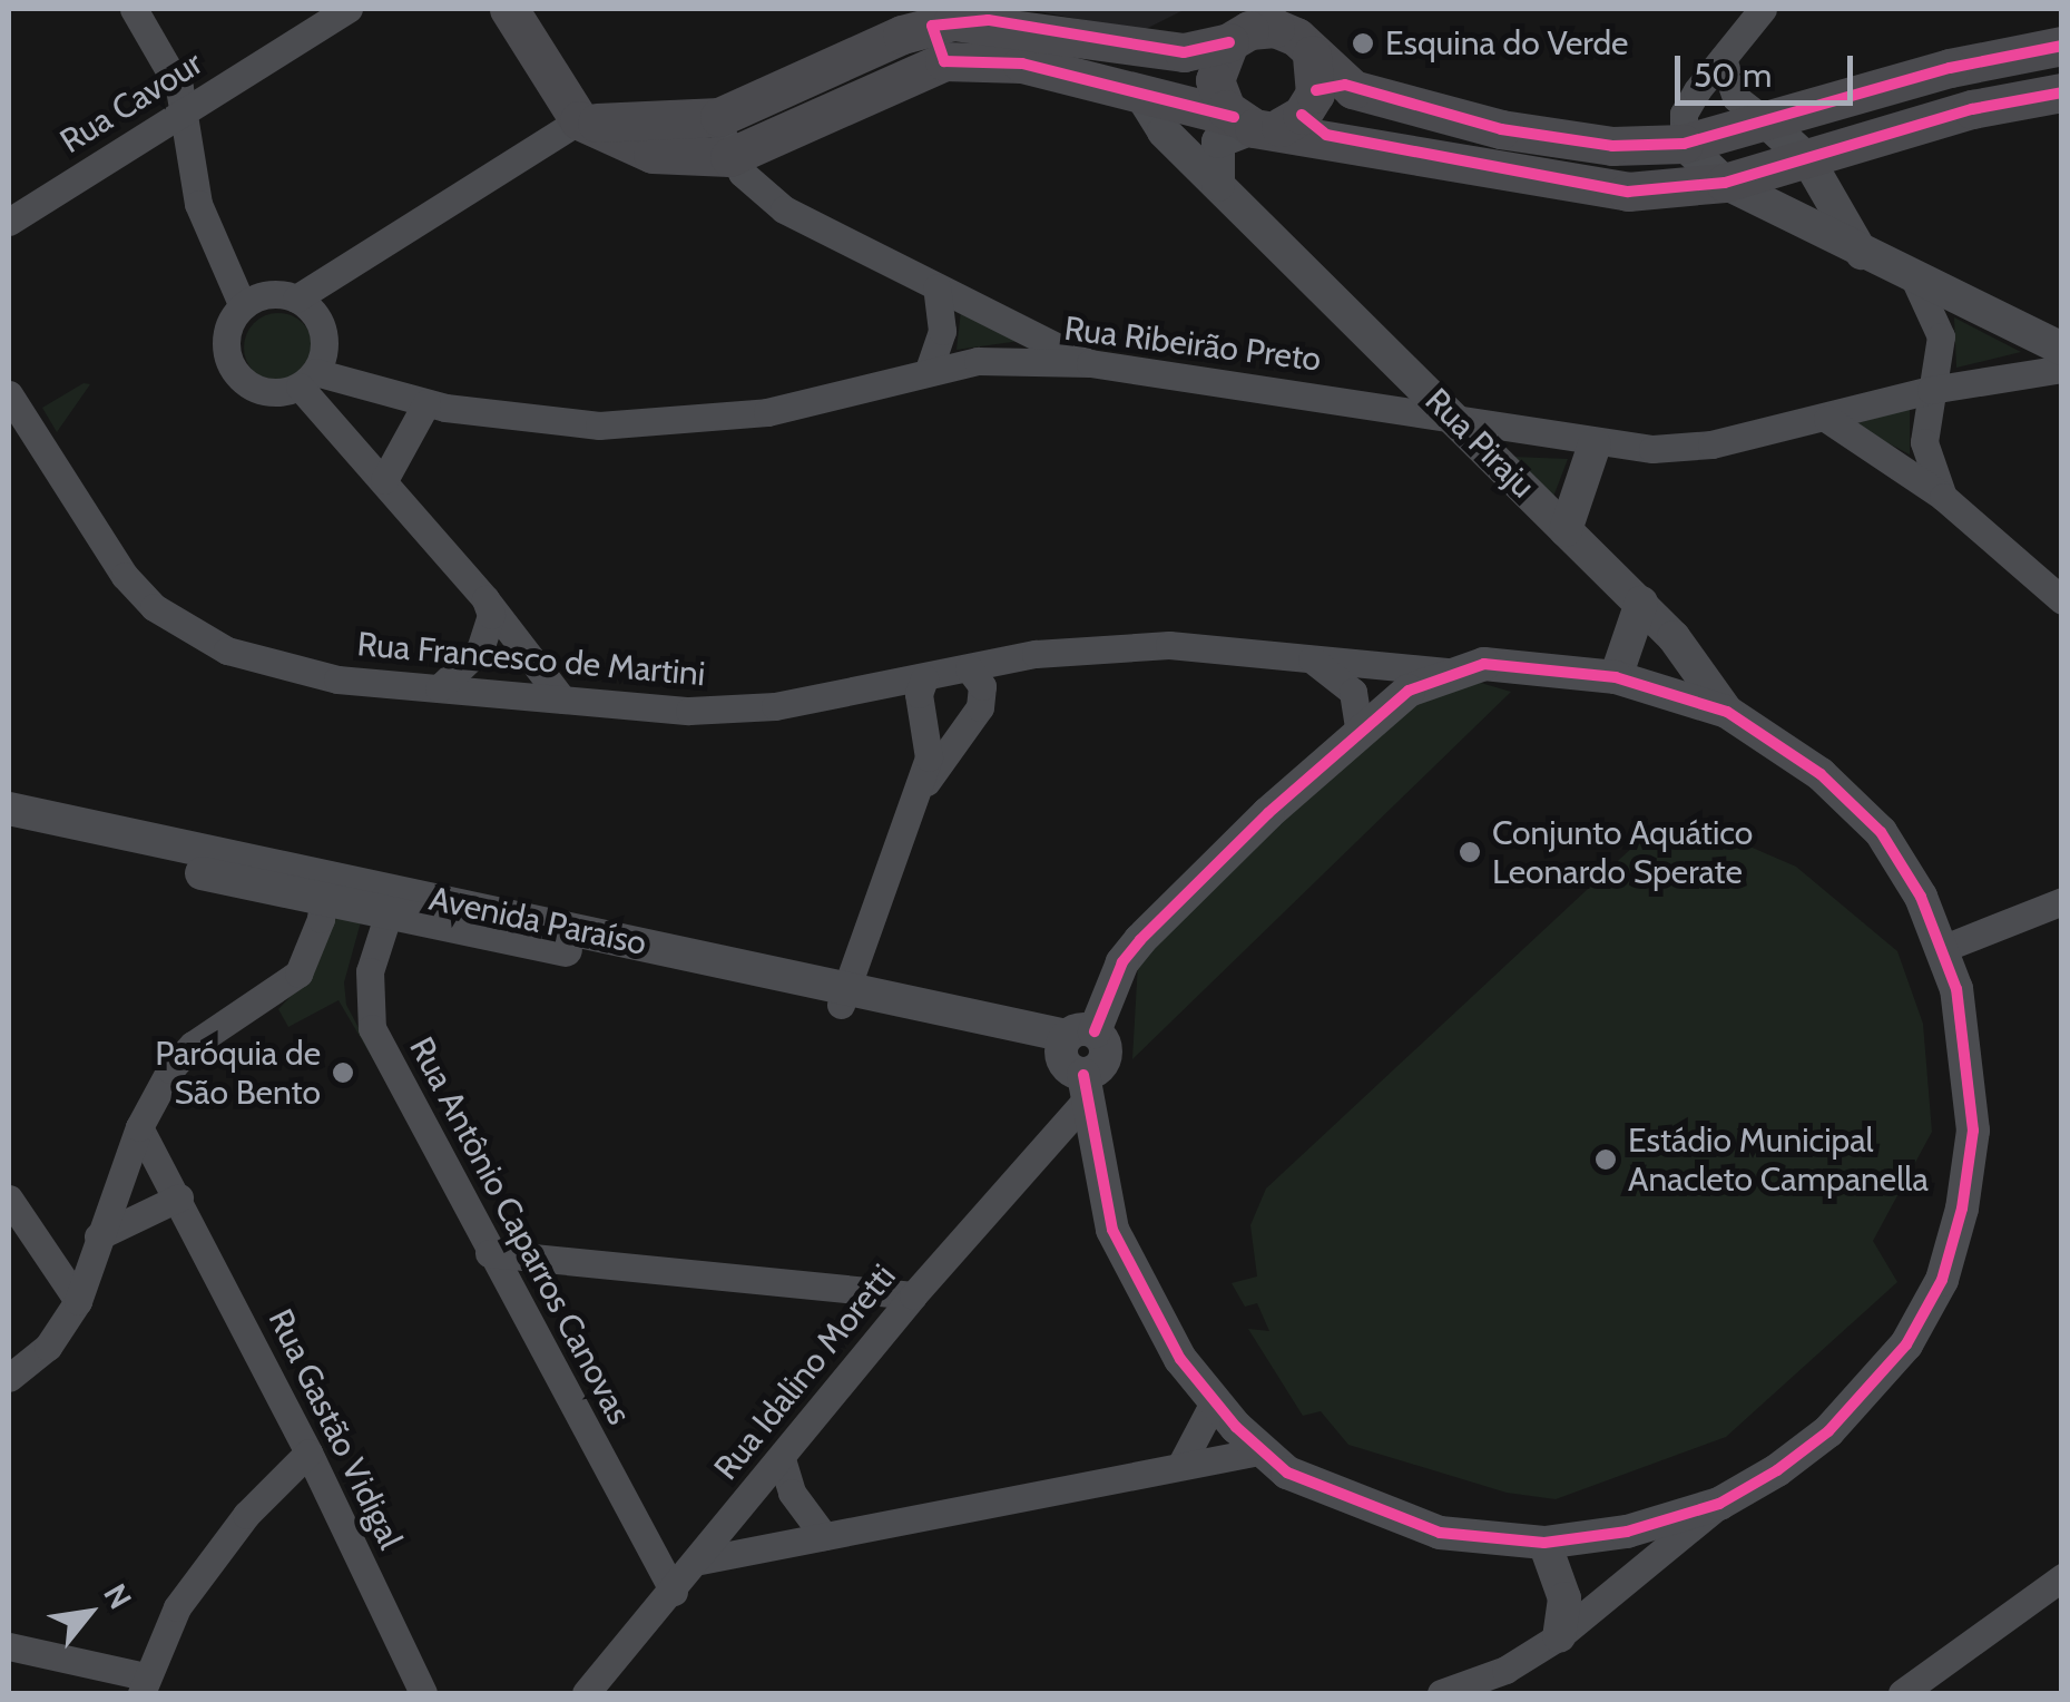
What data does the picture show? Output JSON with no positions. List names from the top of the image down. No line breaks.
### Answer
{"streets":{"street":["Rua Cavour","Rua Ribeirão Preto","Rua Piraju","Rua Francesco de Martini","Avenida Paraíso","Rua Antônio Caparros Canovas","Rua Idalino Moretti","Rua Gastão Vidigal"]},"crossings":[["Rua Ribeirão Preto","Rua Piraju"],["Avenida Paraíso","Rua Antônio Caparros Canovas"],["Avenida Paraíso","Rua Idalino Moretti"],["Rua Antônio Caparros Canovas","Rua Idalino Moretti"]],"places":["Esquina do Verde","Conjunto Aquático Leonardo Sperate","Paróquia de São Bento","Estádio Municipal Anacleto Campanella"],"scale_bar":"50 m","north":"top right"}
